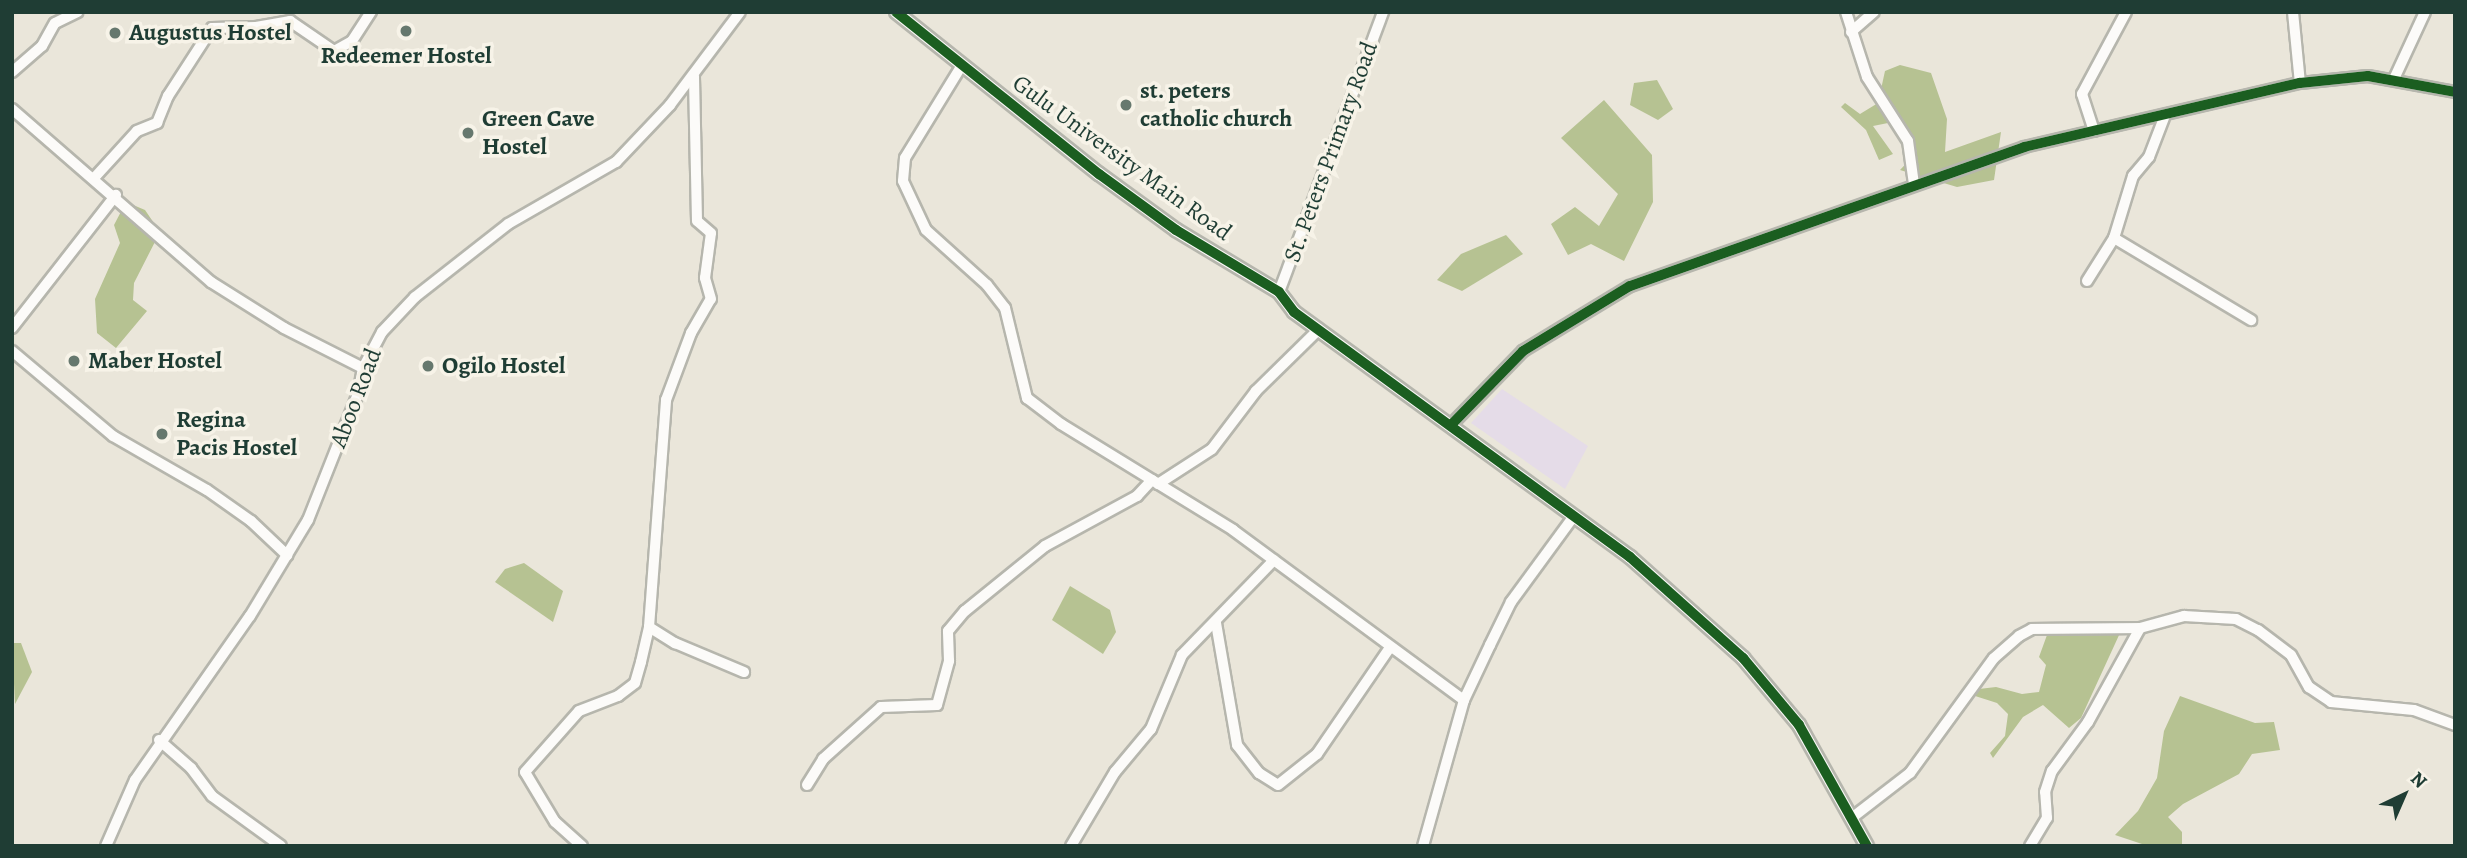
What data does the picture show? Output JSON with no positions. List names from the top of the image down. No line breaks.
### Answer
{"streets":{"street":["St. Peters Primary Road","Gulu University Main Road","Aboo Road"]},"crossings":[["St. Peters Primary Road","Gulu University Main Road"]],"places":["Redeemer Hostel","Augustus Hostel","st. peters catholic church","Green Cave Hostel","Maber Hostel","Ogilo Hostel","Regina Pacis Hostel"],"north":"top right"}
